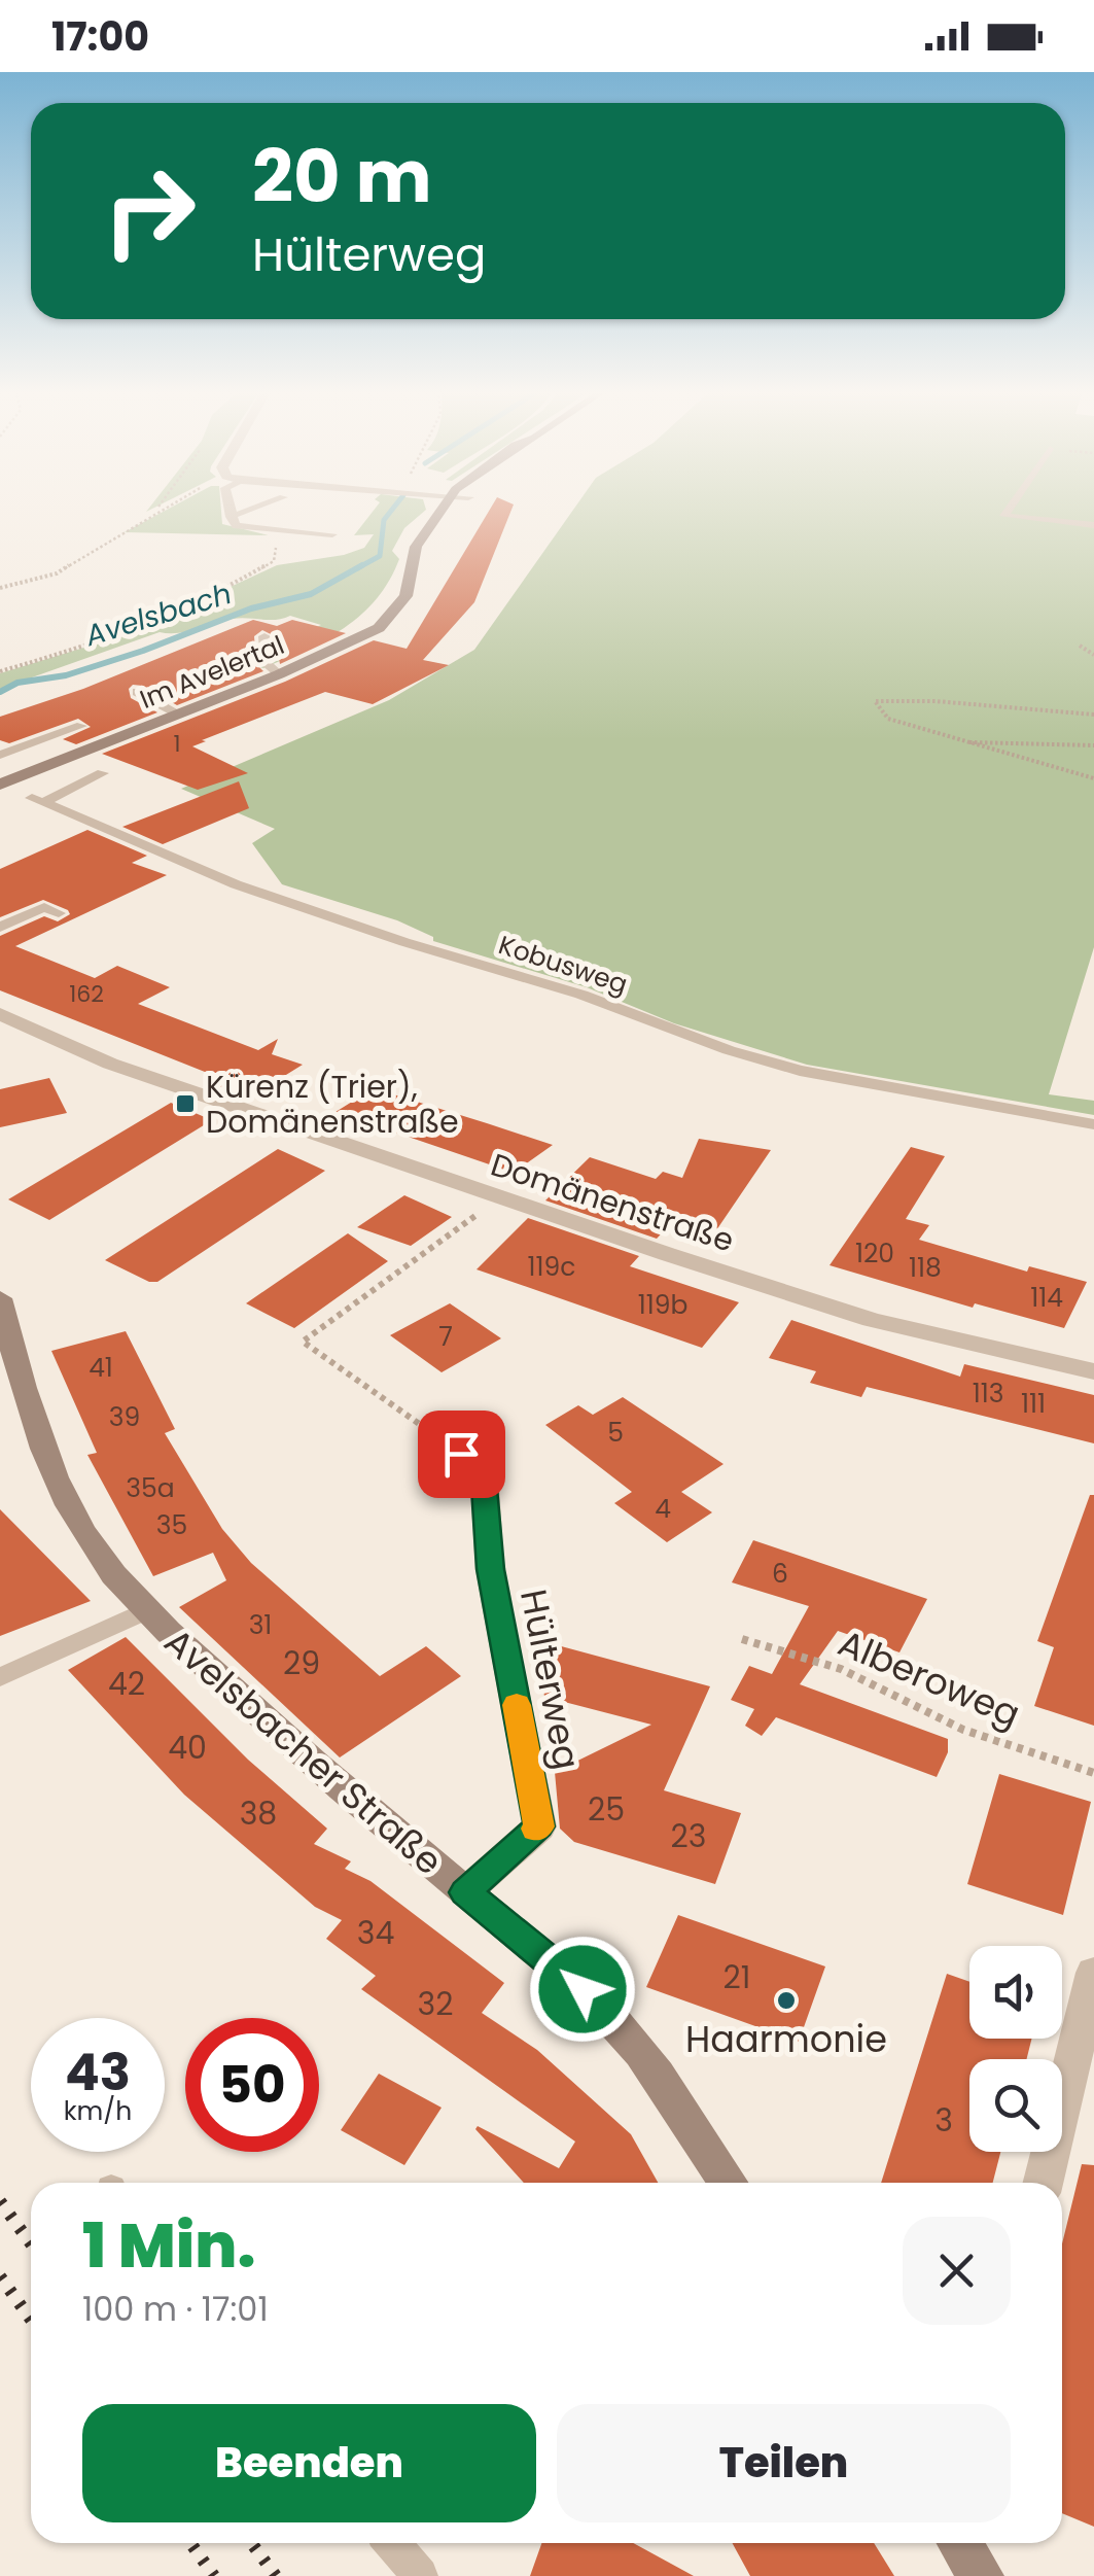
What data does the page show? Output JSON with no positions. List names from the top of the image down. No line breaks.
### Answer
{"streets":{"main road":["Im Avelertal","Avelsbacher Straße"],"street":["Domänenstraße","Hülterweg"],"lane":["Kobusweg"],"path":["Alberoweg"]},"crossings":[["Hülterweg","Avelsbacher Straße"]],"water":["Avelsbach"],"places":{"transit":["Kürenz (Trier), Domänenstraße"],"other":["Haarmonie"]},"house_numbers":["1","162","120","119c","118","114","119b","7","41","113","111","39","5","35a","4","35","6","31","29","42","40","25","38","23","34","21","32","3"],"page":{"status":"17:00","turn":["20 m","Hülterweg"],"speed":"43 km/h","limit":"50","heading":["1 Min.","100 m · 17:01"],"buttons":["Beenden","Teilen"]}}
